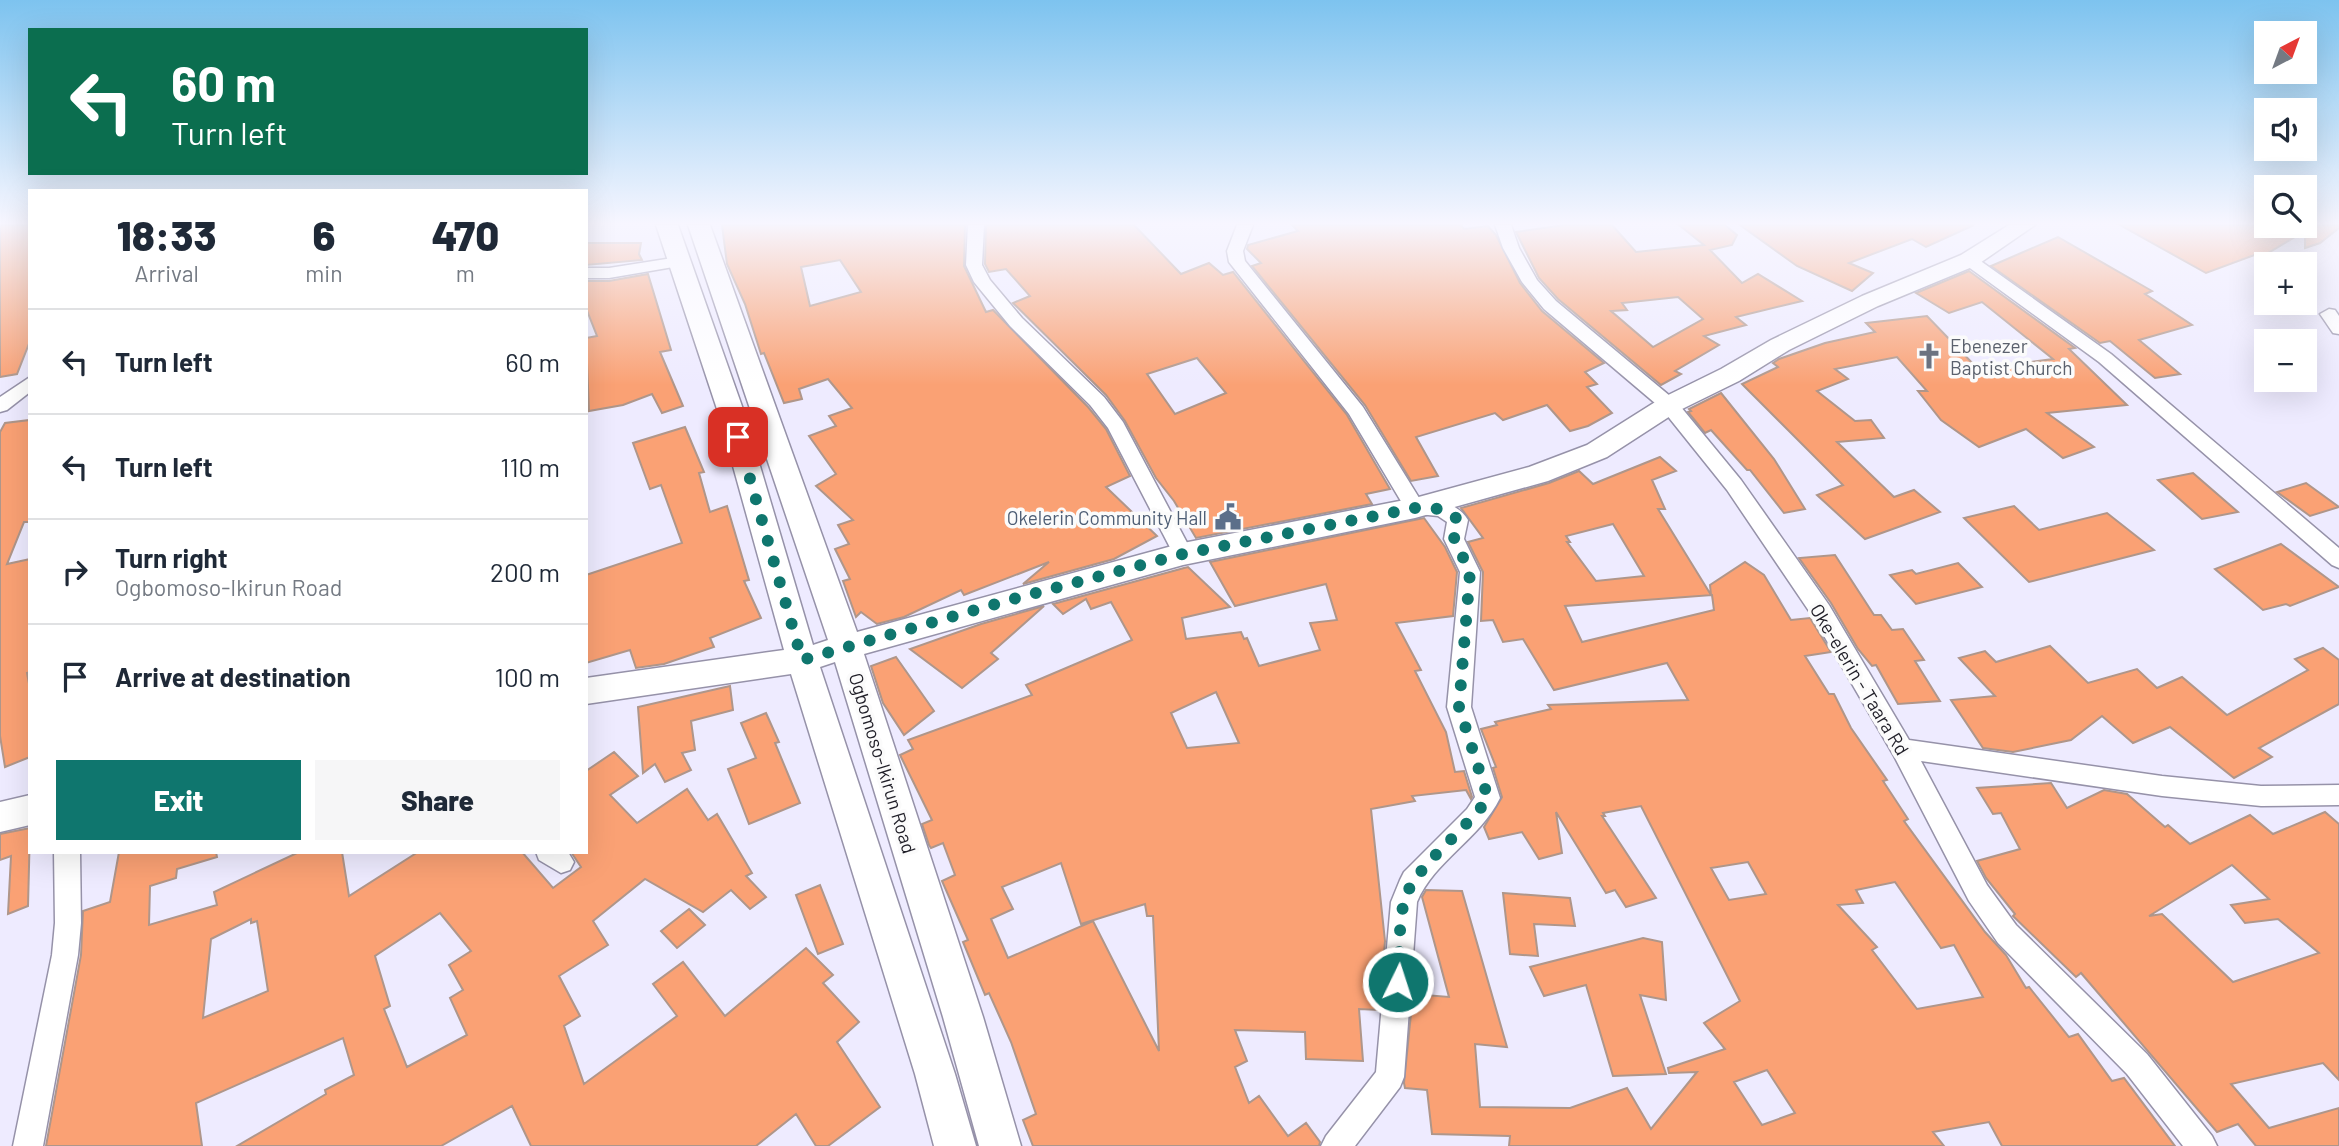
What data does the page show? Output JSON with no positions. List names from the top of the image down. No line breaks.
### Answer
{"streets":{"main road":["Ogbomoso-Ikirun Road"],"street":["Oke-elerin - Taara Rd"]},"places":{"church":["Ebenezer Baptist Church"],"public building":["Okelerin Community Hall"]},"north":"top right","page":{"map_buttons":["+","−"],"turn":["60 m","Turn left"],"eta":["18:33","Arrival","6","min","470","m"],"list":[{"name":"Turn left","value":"60 m"},{"name":"Turn left","value":"110 m"},{"name":"Turn right","note":"Ogbomoso-Ikirun Road","value":"200 m"},{"name":"Arrive at destination","value":"100 m"}],"buttons":["Exit","Share"]}}
